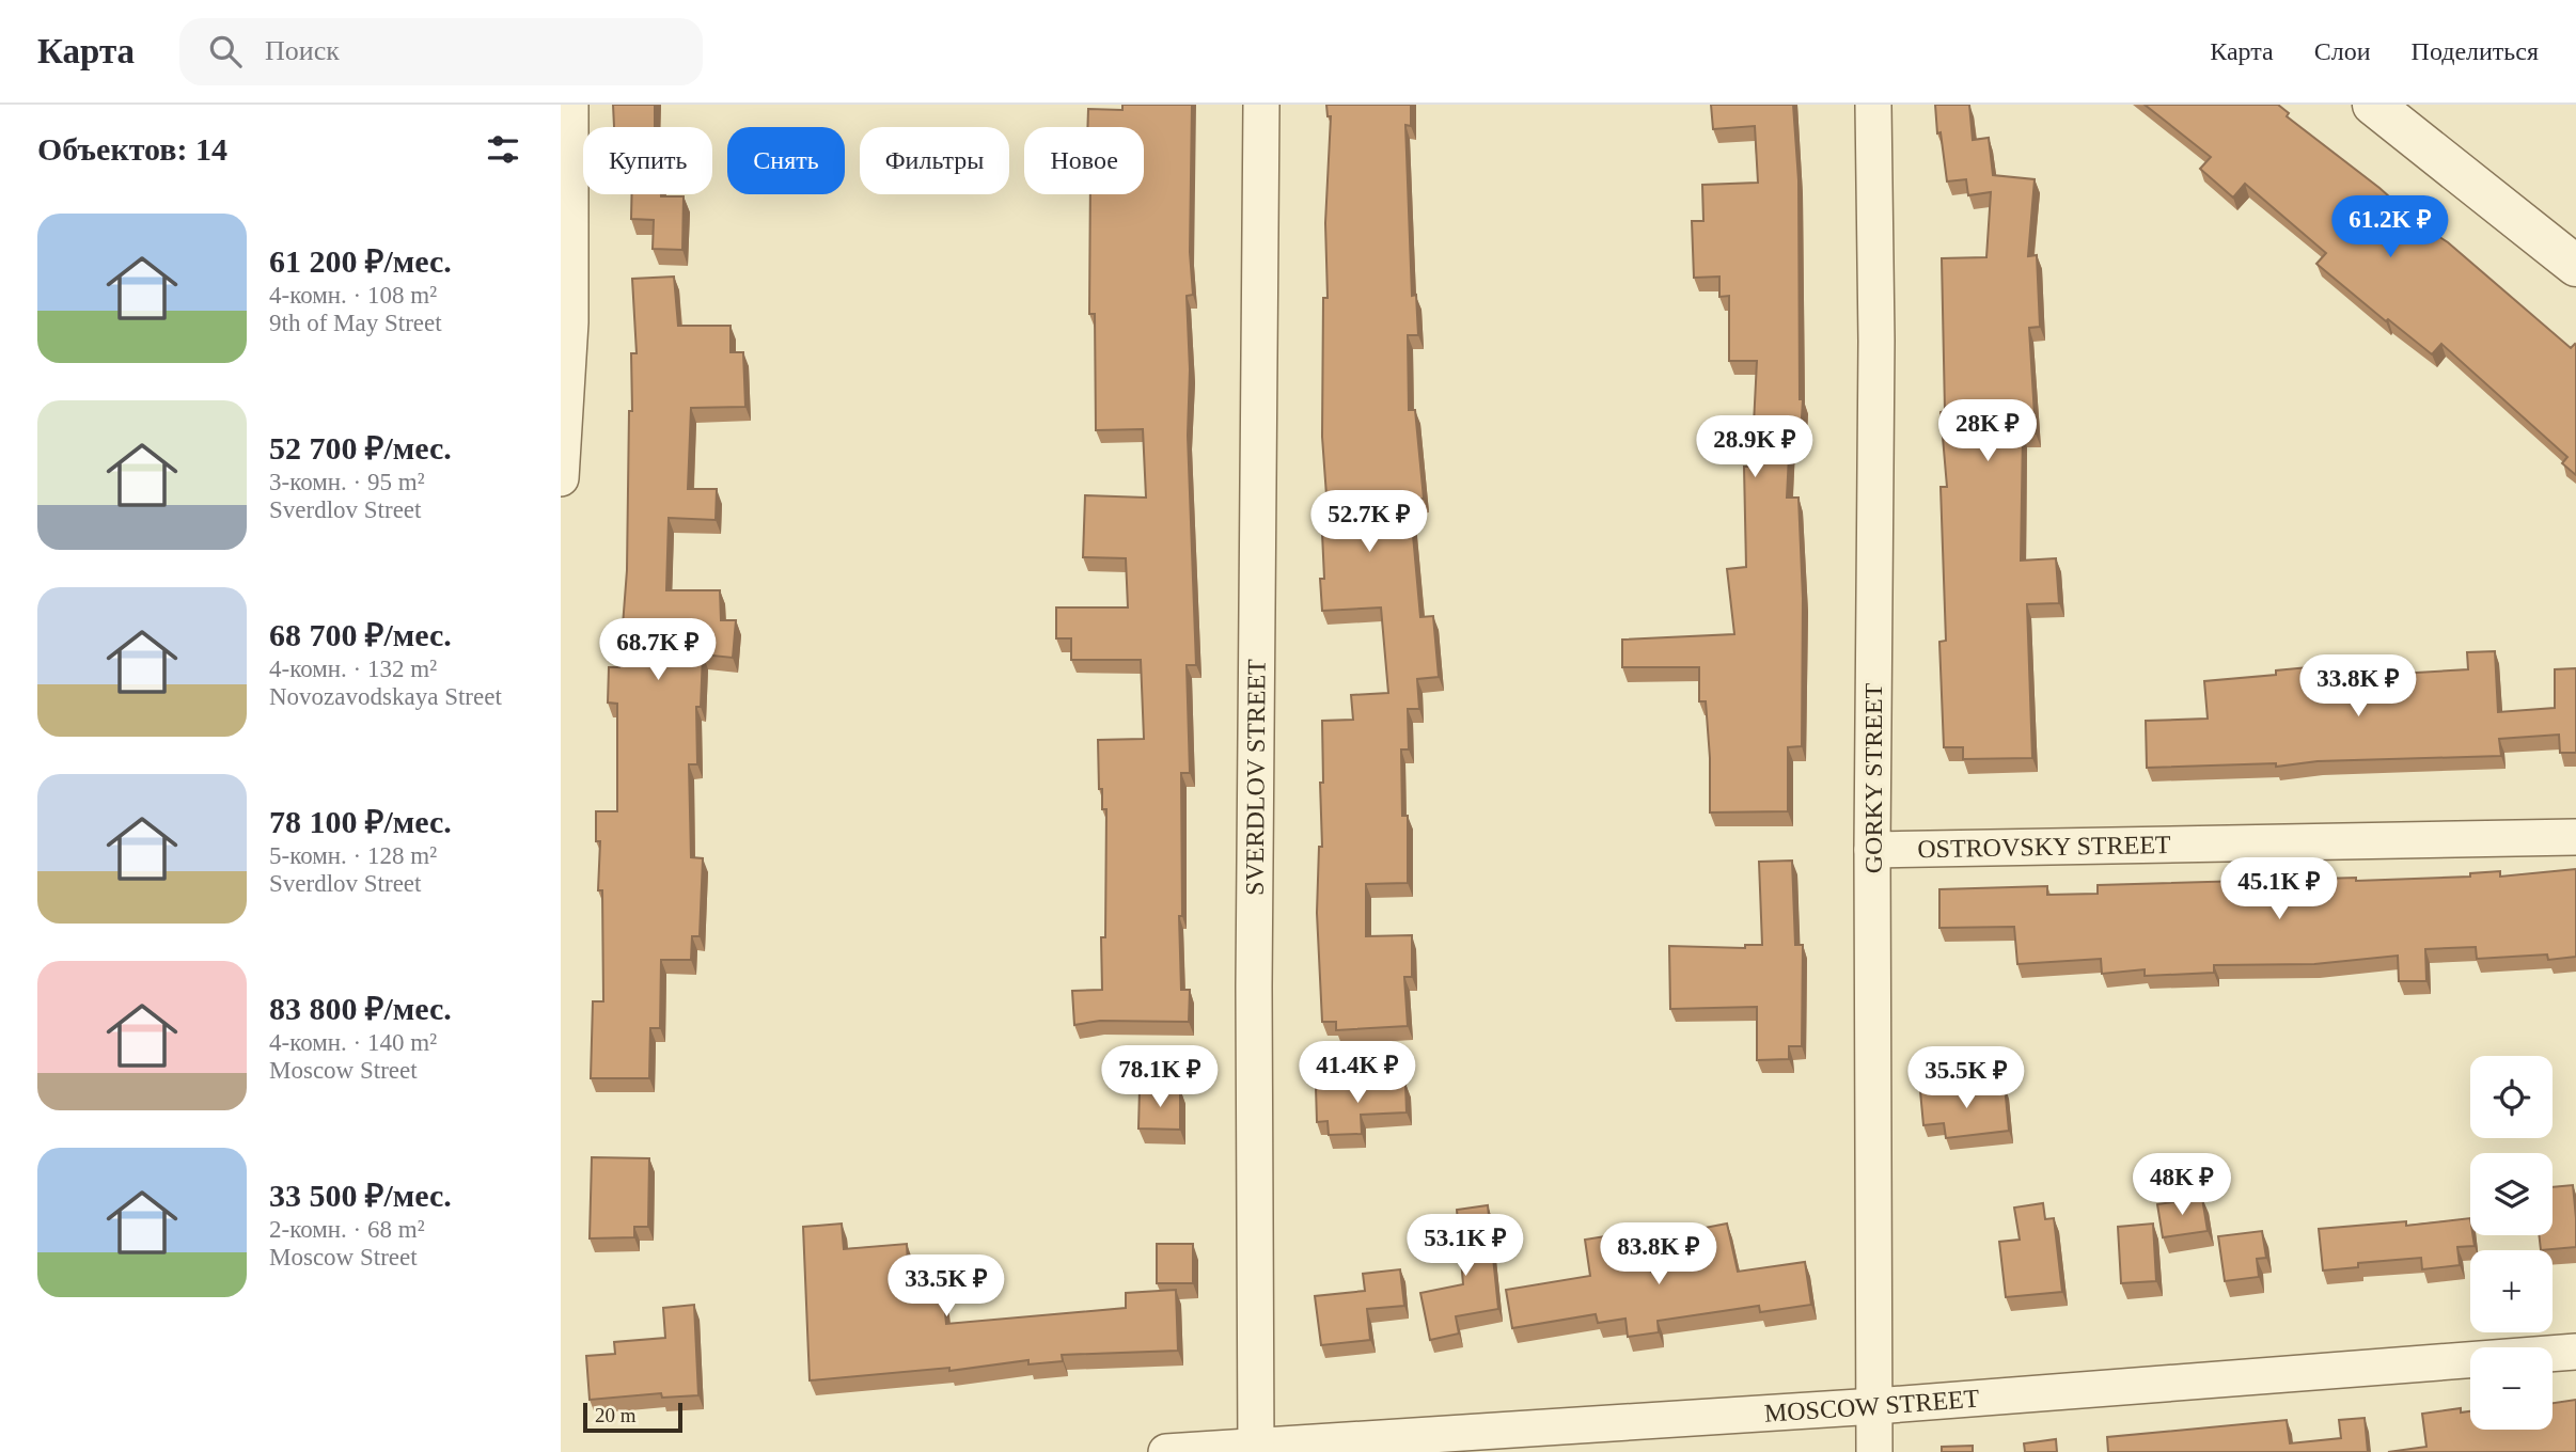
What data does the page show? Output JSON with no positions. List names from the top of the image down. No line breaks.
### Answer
{"streets":{"street":["SVERDLOV STREET","GORKY STREET","OSTROVSKY STREET","MOSCOW STREET"]},"crossings":[["SVERDLOV STREET","MOSCOW STREET"],["GORKY STREET","OSTROVSKY STREET"],["GORKY STREET","MOSCOW STREET"]],"scale_bar":"20 m","page":{"header":"Карта","search":"Поиск","nav":["Карта","Слои","Поделиться"],"heading":"Объектов: 14","chip":["Купить","Снять","Фильтры","Новое"],"list":[{"name":"61 200 ₽/мес.","note":"4-комн. · 108 m² · 9th of May Street"},{"name":"52 700 ₽/мес.","note":"3-комн. · 95 m² · Sverdlov Street"},{"name":"68 700 ₽/мес.","note":"4-комн. · 132 m² · Novozavodskaya Street"},{"name":"78 100 ₽/мес.","note":"5-комн. · 128 m² · Sverdlov Street"},{"name":"83 800 ₽/мес.","note":"4-комн. · 140 m² · Moscow Street"},{"name":"33 500 ₽/мес.","note":"2-комн. · 68 m² · Moscow Street"}],"price":["61.2K ₽","28K ₽","28.9K ₽","52.7K ₽","68.7K ₽","33.8K ₽","45.1K ₽","41.4K ₽","78.1K ₽","35.5K ₽","48K ₽","53.1K ₽","83.8K ₽","33.5K ₽"],"map_buttons":["+","−"],"scale":"20 m"}}
